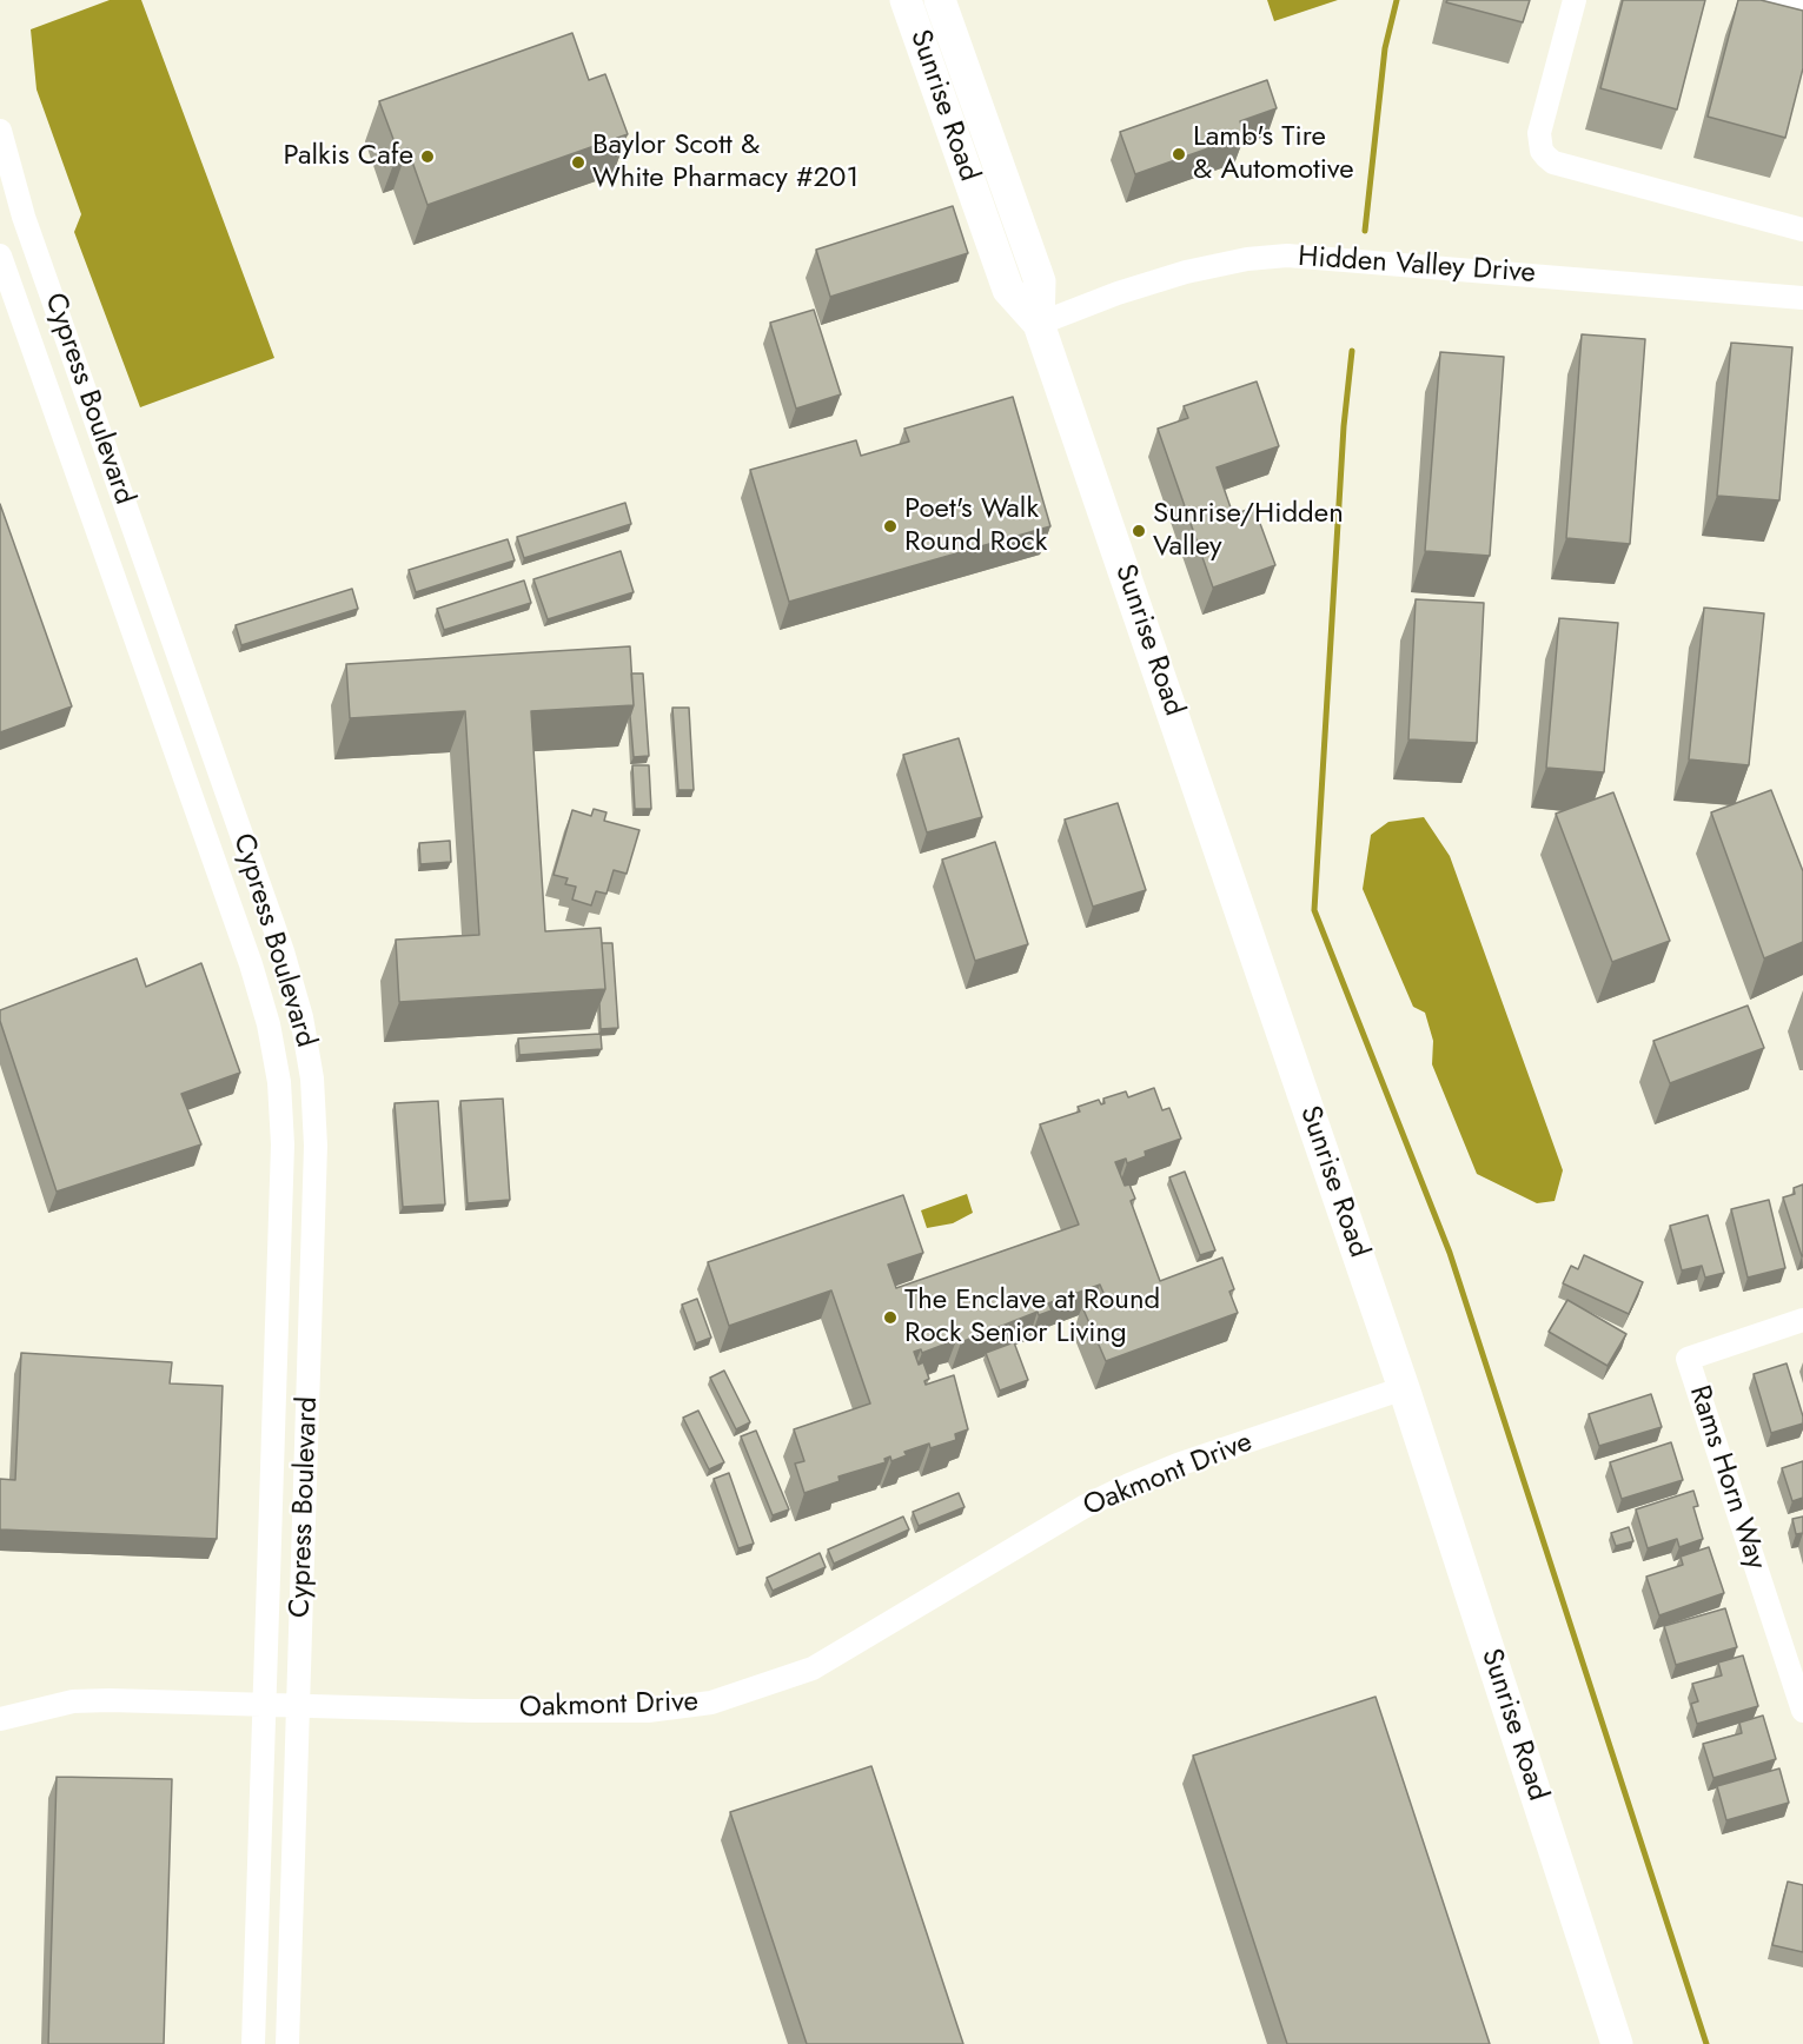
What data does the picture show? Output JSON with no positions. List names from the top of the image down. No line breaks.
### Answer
{"streets":{"main road":["Sunrise Road"],"street":["Hidden Valley Drive","Cypress Boulevard","Oakmont Drive","Rams Horn Way"]},"crossings":[["Sunrise Road","Hidden Valley Drive"],["Sunrise Road","Oakmont Drive"],["Cypress Boulevard","Oakmont Drive"]],"places":["Lamb's Tire & Automotive","Palkis Cafe","Baylor Scott & White Pharmacy #201","Poet's Walk Round Rock","Sunrise/Hidden Valley","The Enclave at Round Rock Senior Living"]}
